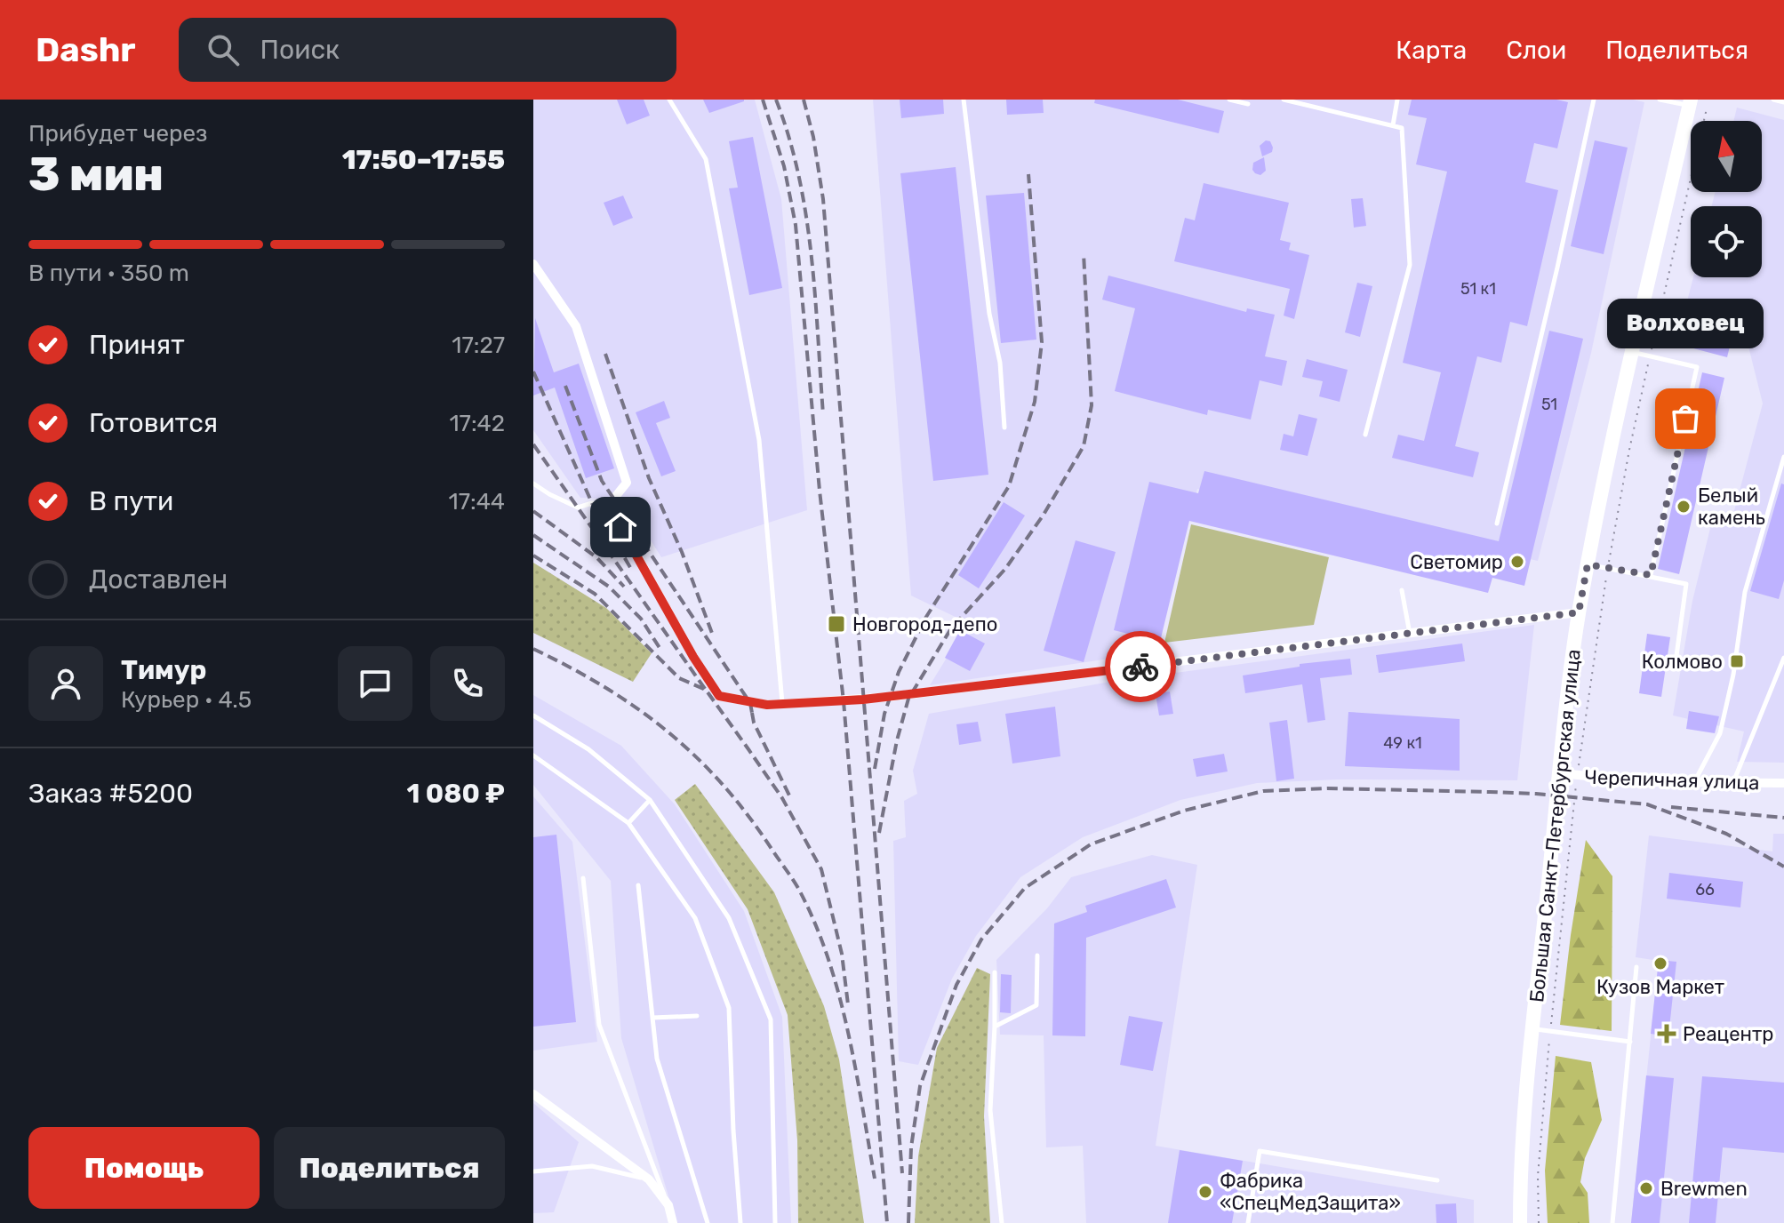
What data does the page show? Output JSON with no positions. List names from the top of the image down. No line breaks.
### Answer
{"streets":{"main road":["Большая Санкт-Петербургская улица"],"street":["Черепичная улица"]},"crossings":[["Черепичная улица","Большая Санкт-Петербургская улица"]],"places":{"other":["Волховец","Белый камень","Светомир","Кузов Маркет","Brewmen","Фабрика «СпецМедЗащита»"],"transit":["Новгород-депо","Колмово"],"health":["Реацентр"]},"house_numbers":["51 к1","51","49 к1","66"],"north":"top","page":{"header":"Dashr","search":"Поиск","nav":["Карта","Слои","Поделиться"],"heading":["3 мин","Прибудет через","17:50–17:55"],"panel":["Тимур","Курьер · 4.5","Заказ #5200","1 080 ₽"],"bar":"В пути · 350 m","bubble":"Волховец","list":[["Принят","17:27"],["Готовится","17:42"],["В пути","17:44"],"Доставлен"],"buttons":["Помощь","Поделиться"]}}
